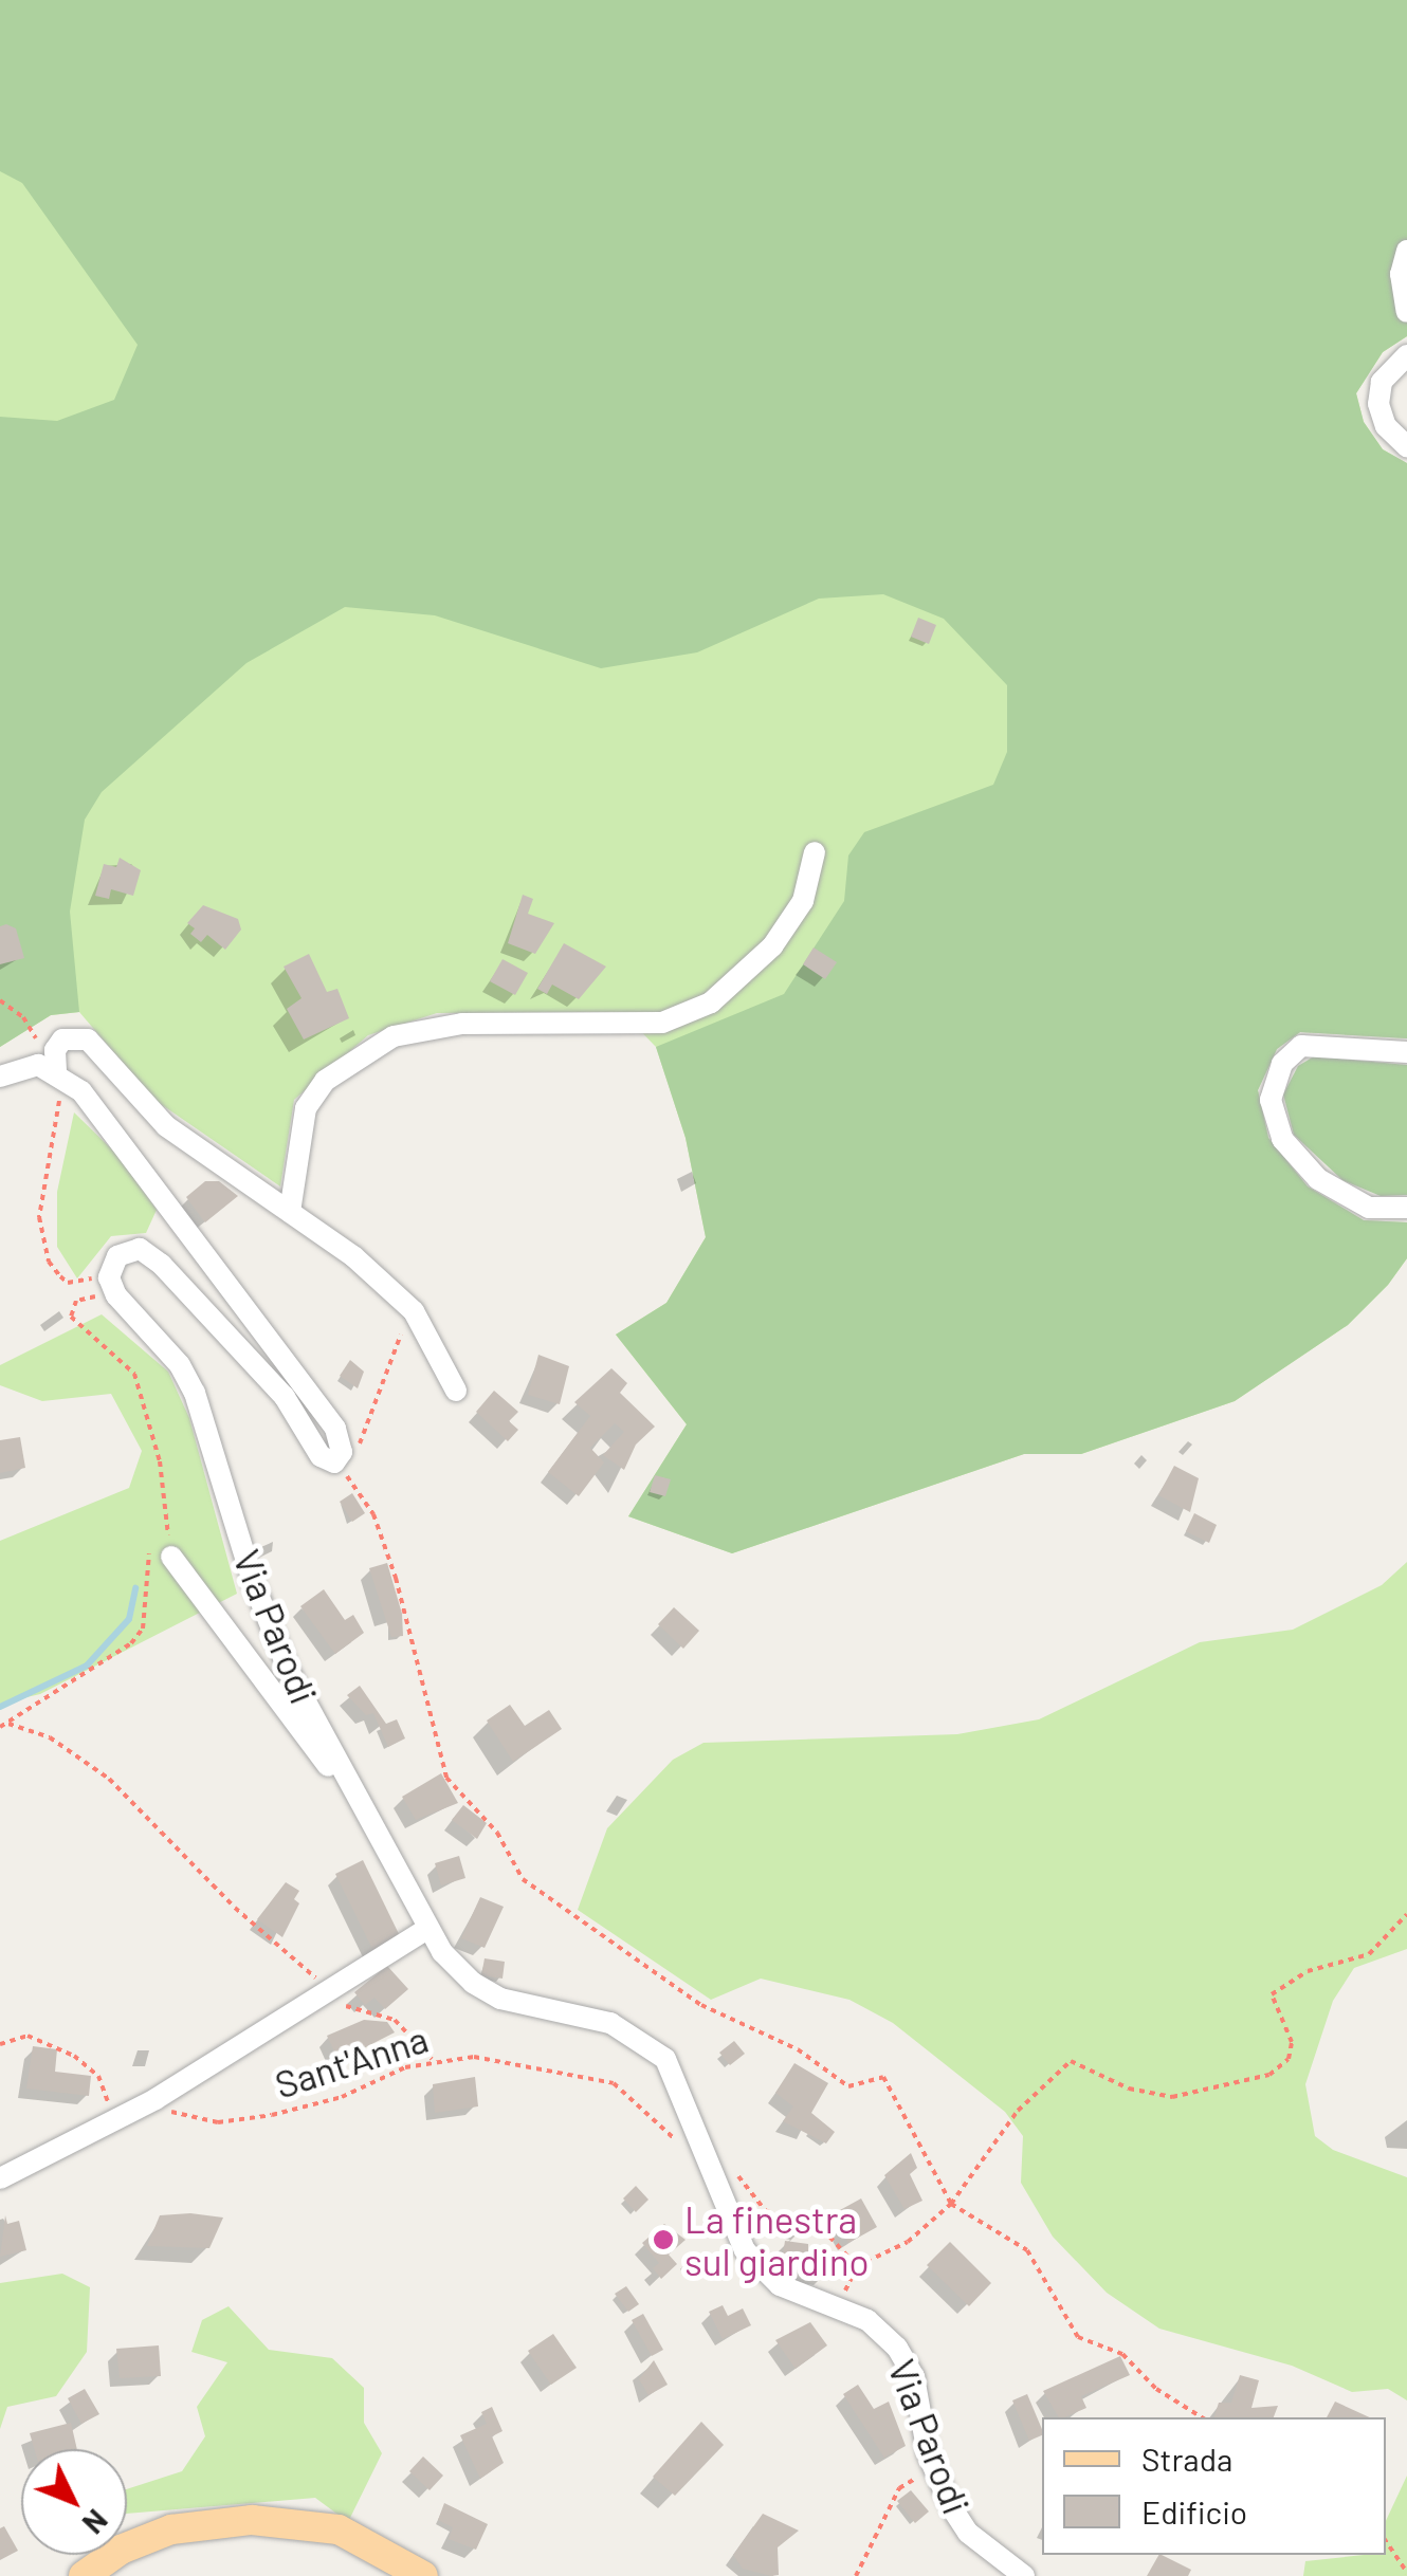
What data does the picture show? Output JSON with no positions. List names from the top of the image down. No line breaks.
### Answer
{"streets":{"street":["Via Parodi"],"path":["Sant'Anna"]},"places":["La finestra sul giardino"],"legend":["Strada","Edificio"],"north":"bottom right"}
